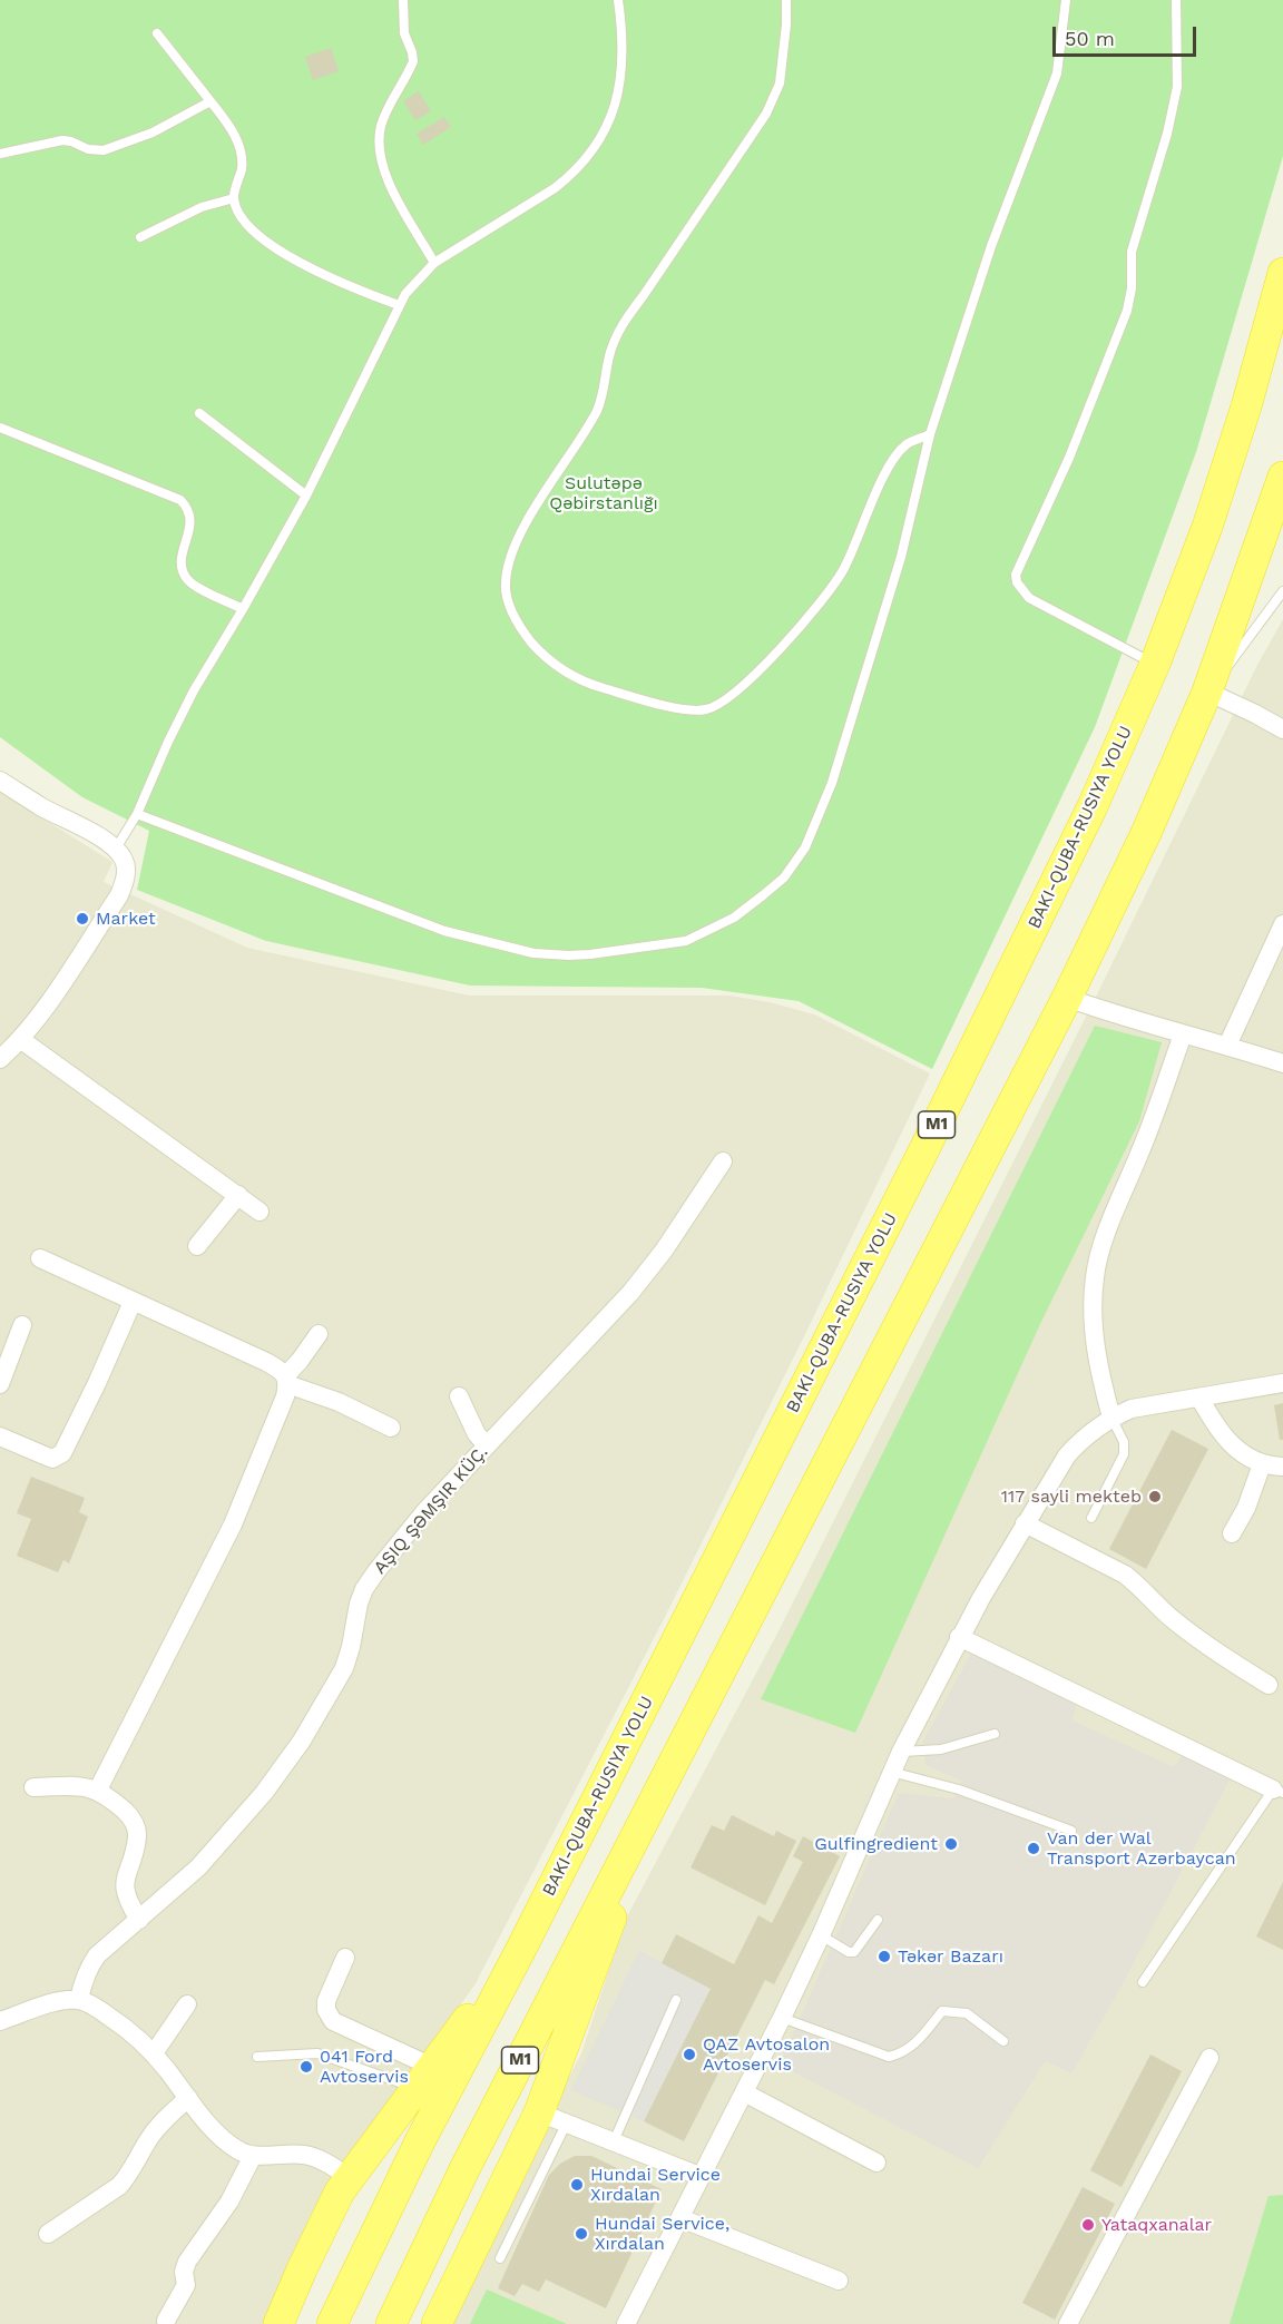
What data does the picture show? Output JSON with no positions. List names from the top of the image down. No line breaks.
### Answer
{"streets":{"highway":["M1"]},"parks":["Sulutəpə Qəbirstanlığı"],"places":["Market","117 sayli mekteb","Gulfingredient","Van der Wal Transport Azərbaycan","Təkər Bazarı","QAZ Avtosalon Avtoservis","041 Ford Avtoservis","Hundai Service Xırdalan","Yataqxanalar","Hundai Service, Xırdalan"],"scale_bar":"50 m"}
